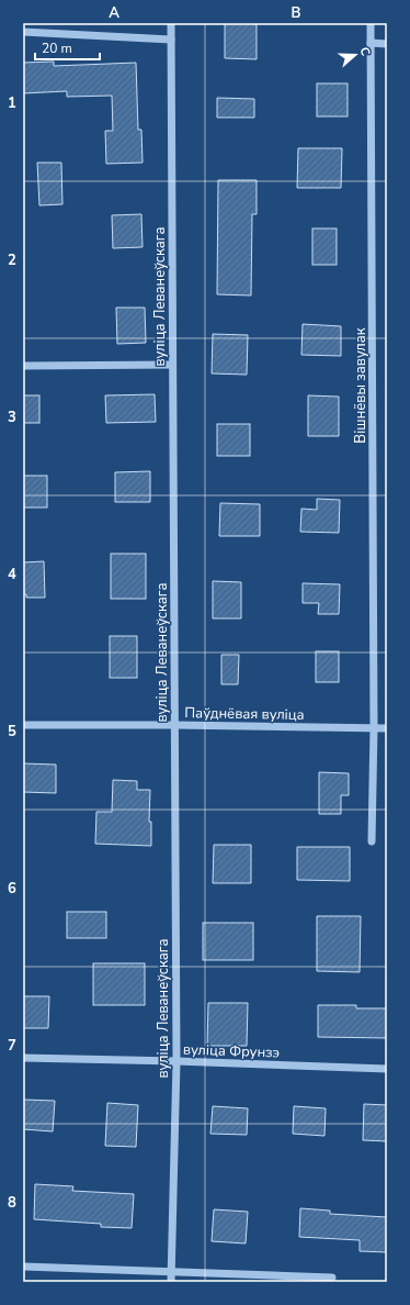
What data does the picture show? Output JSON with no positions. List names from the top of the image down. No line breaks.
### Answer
{"streets":{"street":["вуліца Леванеўскага","Вішнёвы завулак","Паўднёвая вуліца","вуліца Фрунзэ"]},"crossings":[["вуліца Леванеўскага","Паўднёвая вуліца"],["вуліца Леванеўскага","вуліца Фрунзэ"],["Вішнёвы завулак","Паўднёвая вуліца"]],"scale_bar":"20 m","north":"right","grid":{"columns":["A","B"],"rows":["1","2","3","4","5","6","7","8"]}}
